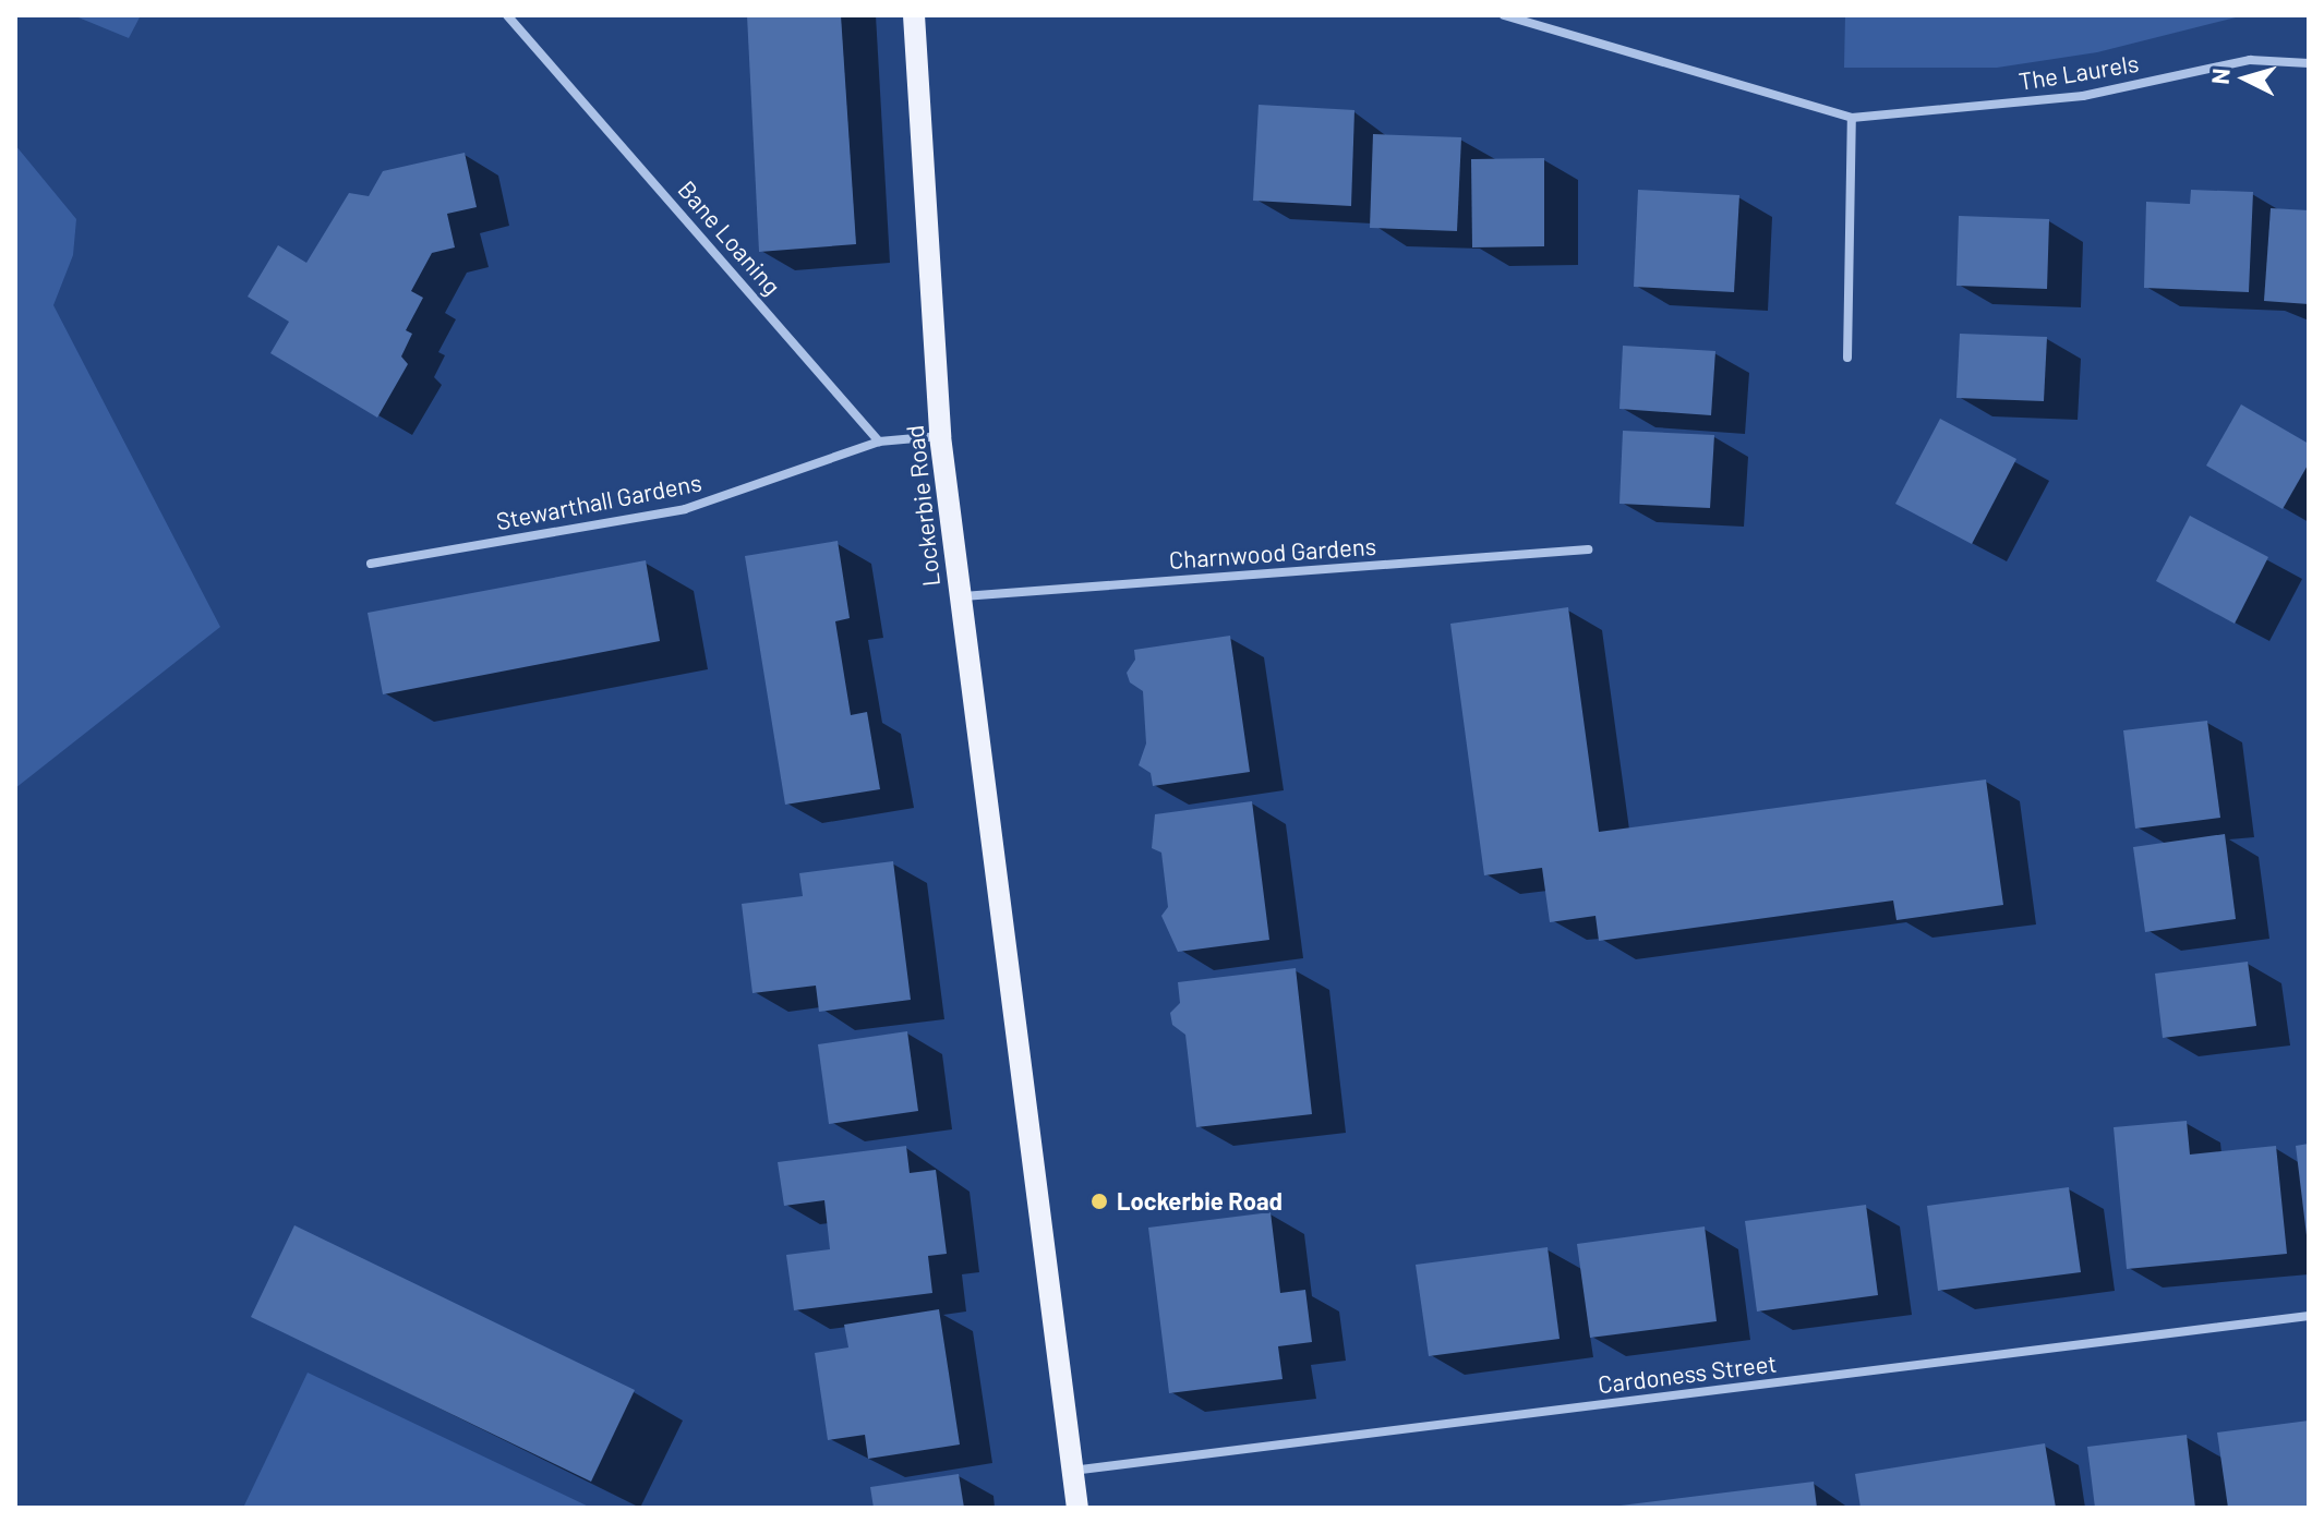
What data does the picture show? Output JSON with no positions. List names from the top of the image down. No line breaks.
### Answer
{"streets":{"main road":["Lockerbie Road"],"street":["The Laurels","Bane Loaning","Stewarthall Gardens","Charnwood Gardens","Cardoness Street"]},"crossings":[["Bane Loaning","Stewarthall Gardens"],["Lockerbie Road","Charnwood Gardens"],["Lockerbie Road","Cardoness Street"]],"places":["Lockerbie Road"],"north":"left"}
